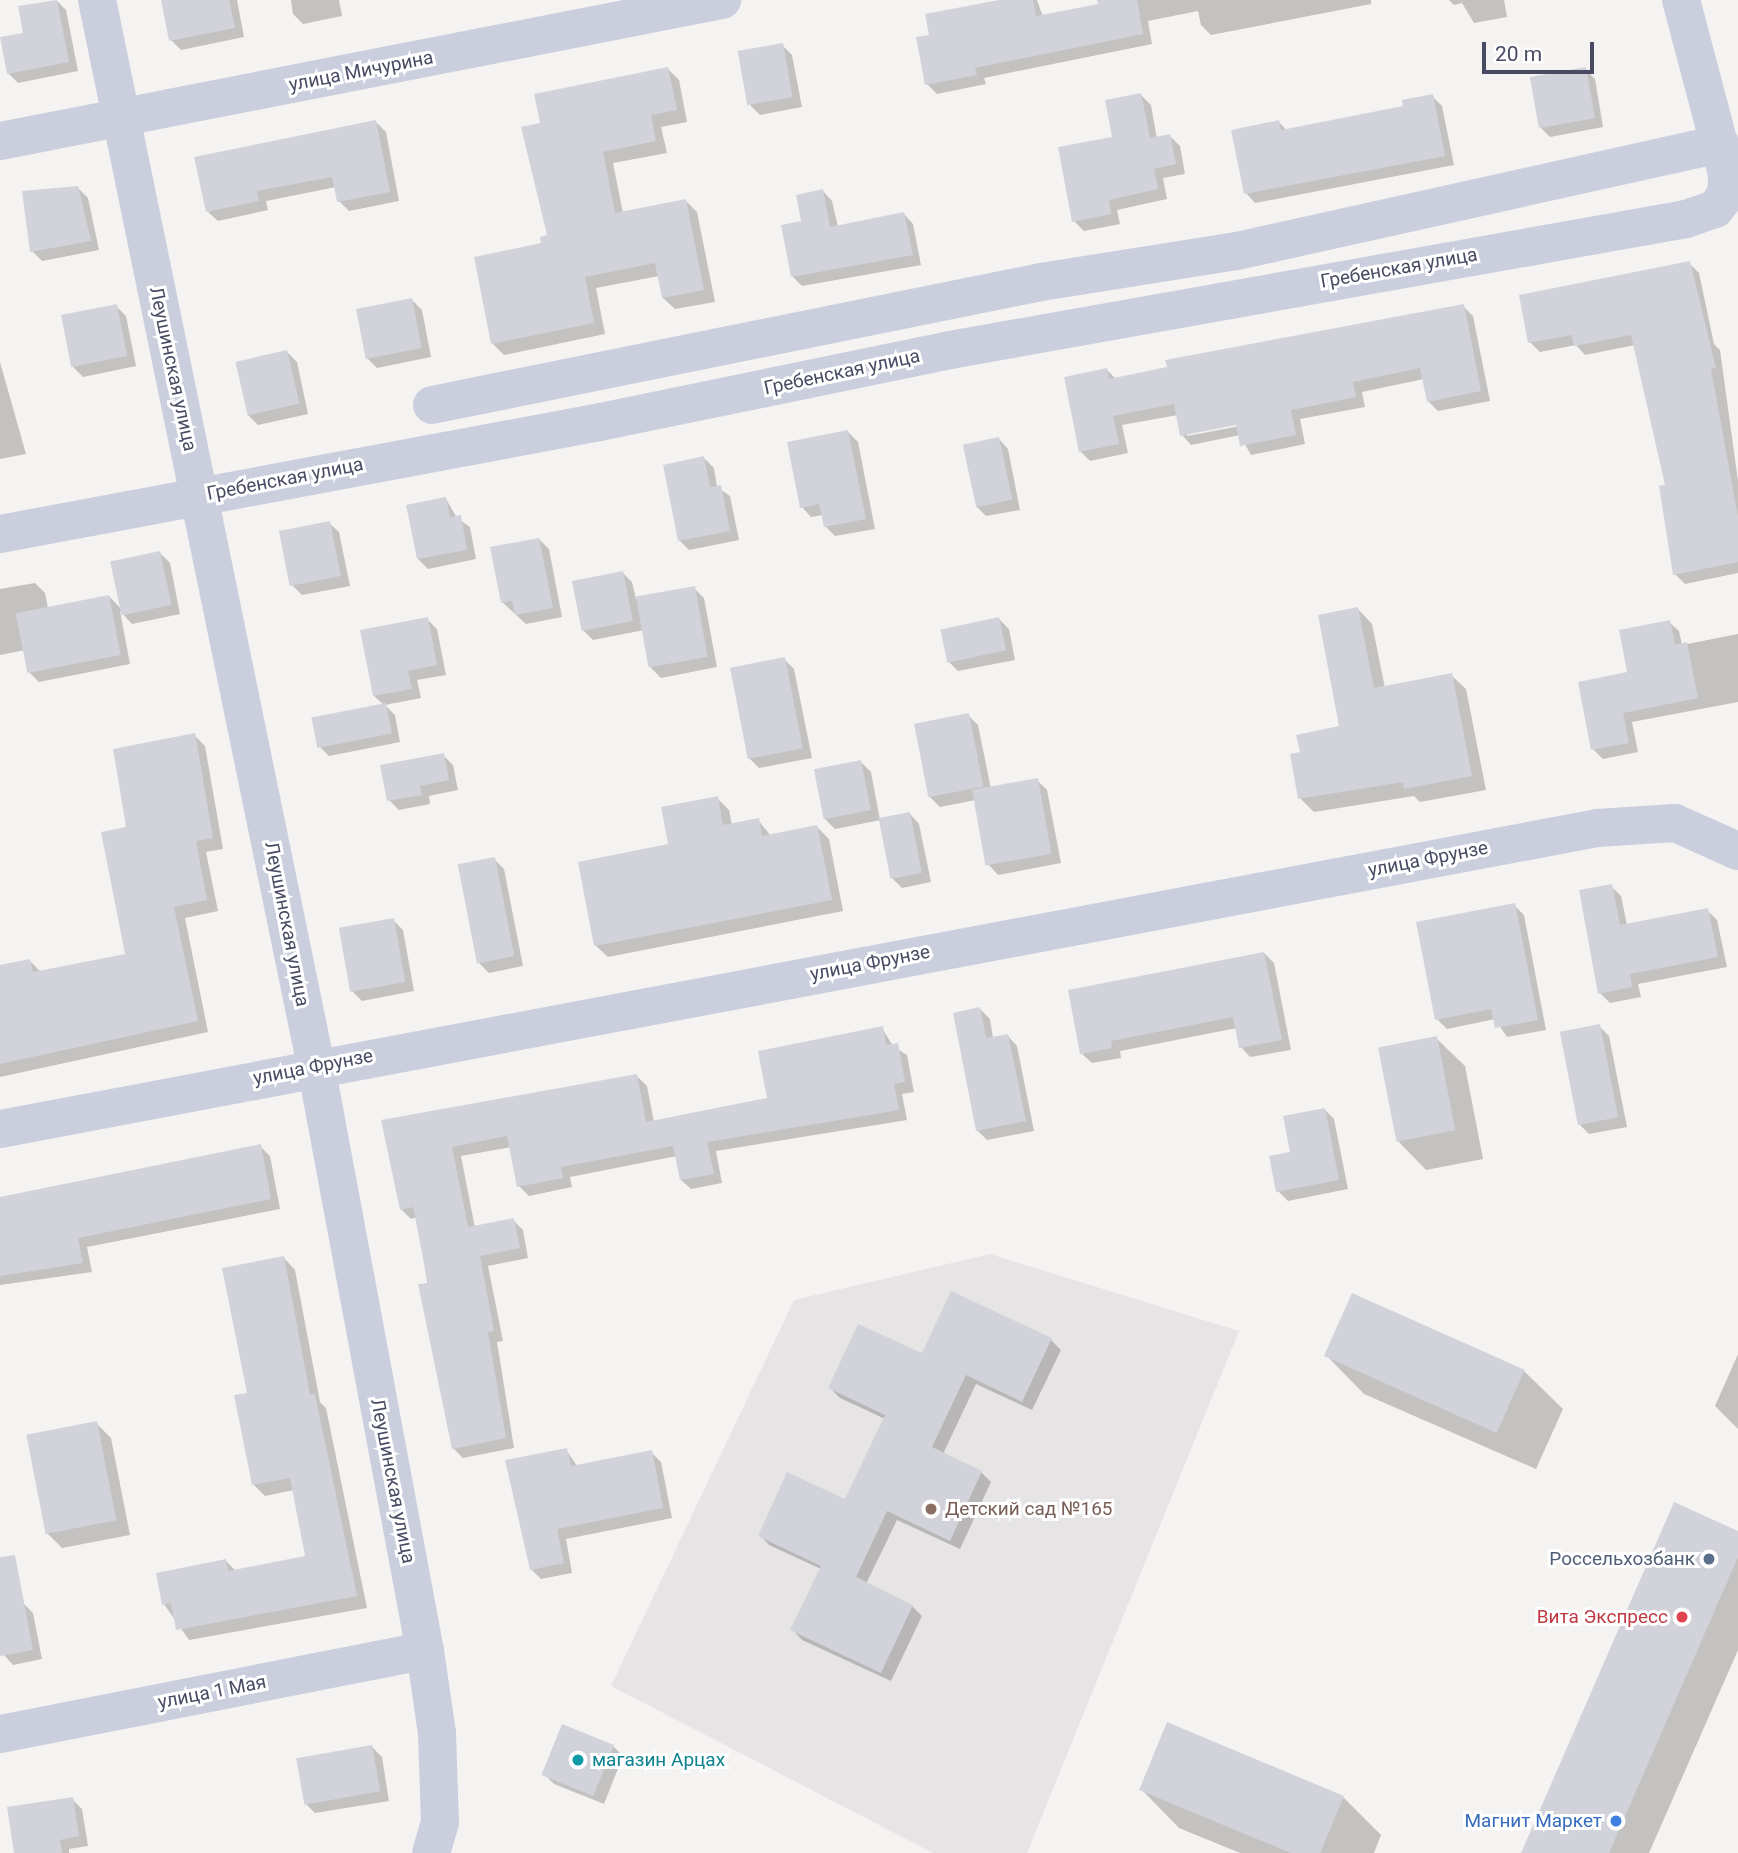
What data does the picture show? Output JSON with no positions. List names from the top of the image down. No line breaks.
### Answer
{"streets":{"street":["улица Мичурина","Гребенская улица","Леушинская улица","улица Фрунзе","улица 1 Мая"]},"crossings":[["улица Мичурина","Леушинская улица"],["Гребенская улица","Леушинская улица"],["Леушинская улица","улица Фрунзе"],["Леушинская улица","улица 1 Мая"]],"places":["Детский сад №165","Россельхозбанк","Вита Экспресс","магазин Арцах","Магнит Маркет"],"scale_bar":"20 m"}
